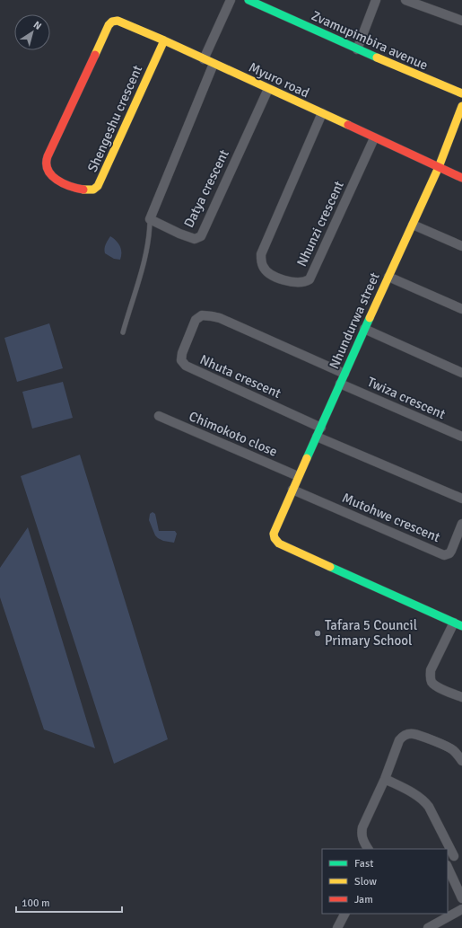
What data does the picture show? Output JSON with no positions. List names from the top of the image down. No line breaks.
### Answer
{"streets":{"street":["Zvamupimbira avenue","Myuro road","Shengeshu crescent","Datya crescent","Nhunzi crescent","Nhundurwa street","Nhuta crescent","Twiza crescent","Chimokoto close","Mutohwe crescent"]},"crossings":[["Myuro road","Shengeshu crescent"],["Myuro road","Datya crescent"],["Myuro road","Nhunzi crescent"],["Myuro road","Nhundurwa street"],["Nhundurwa street","Nhuta crescent"],["Nhundurwa street","Twiza crescent"],["Nhundurwa street","Chimokoto close"],["Nhundurwa street","Mutohwe crescent"]],"places":["Tafara 5 Council Primary School"],"legend":["Fast","Slow","Jam"],"scale_bar":"100 m","north":"top right"}
